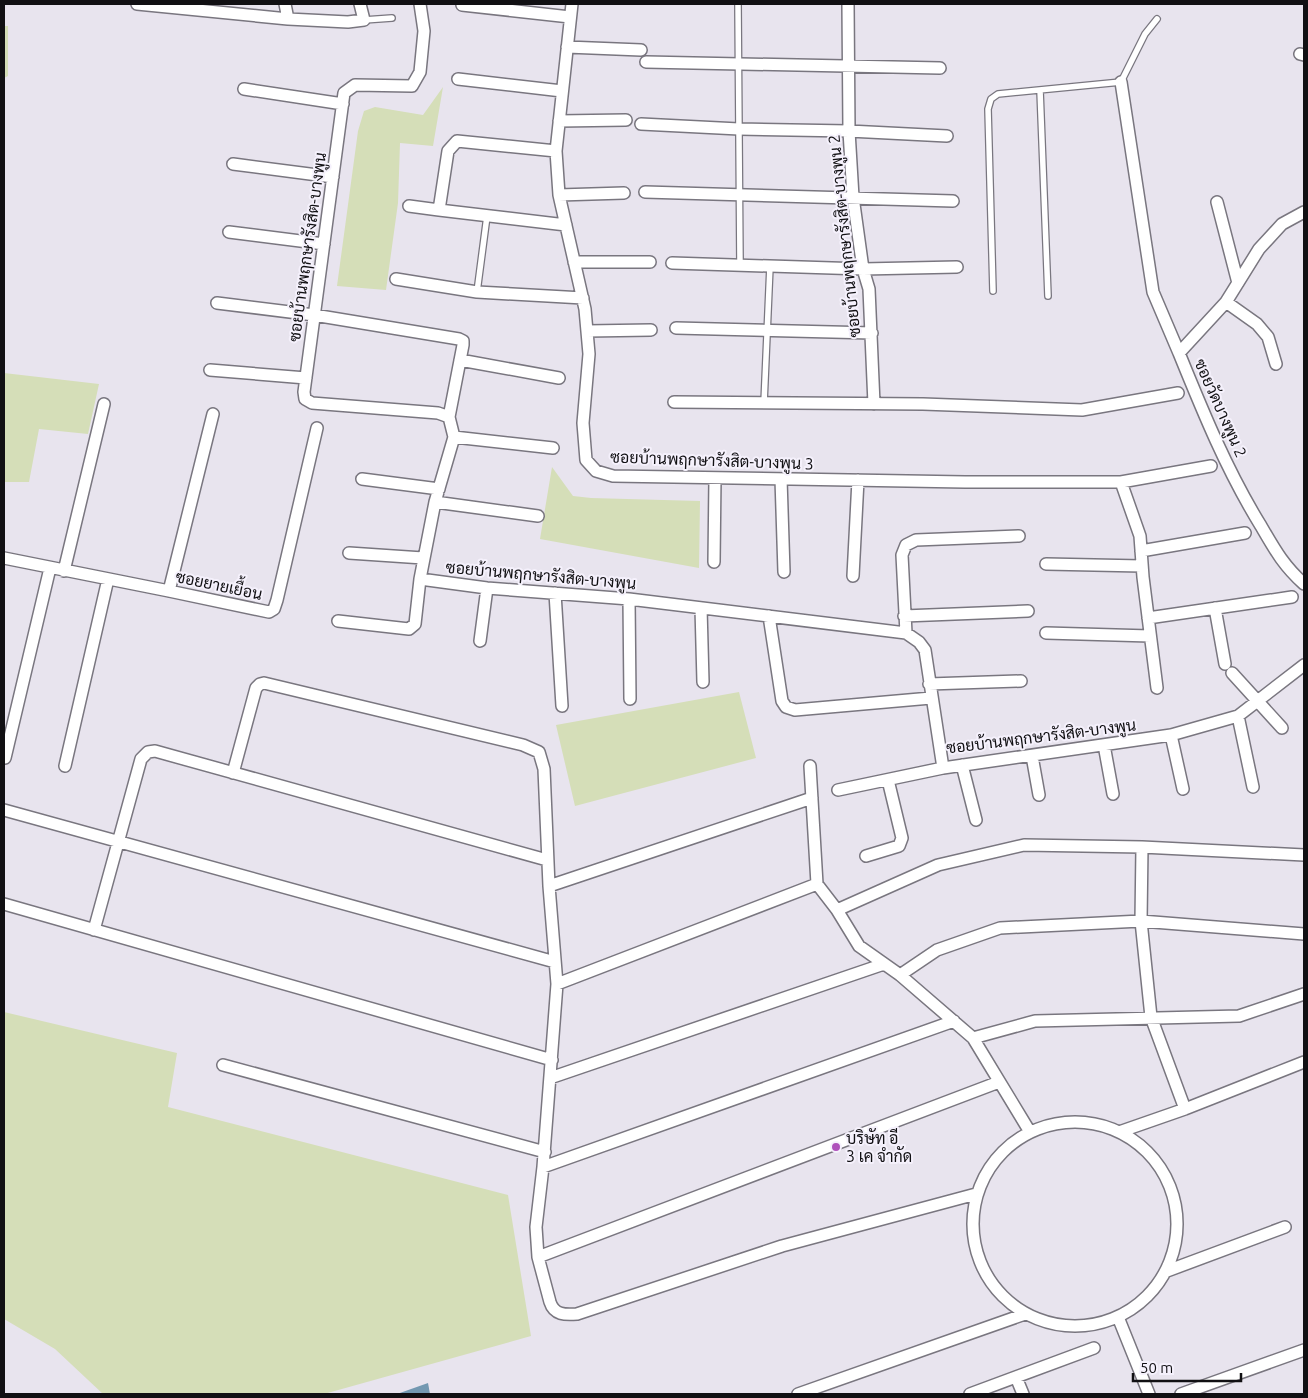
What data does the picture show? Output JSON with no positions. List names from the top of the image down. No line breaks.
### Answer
{"streets":{"street":["ซอยบ้านพฤกษารังสิต-บางพูน 2","ซอยบ้านพฤกษารังสิต-บางพูน","ซอยวัดบางพูน 2","ซอยบ้านพฤกษารังสิต-บางพูน 3","ซอยยายเยื้อน"]},"places":["บริษัท อี 3 เค จำกัด"],"scale_bar":"50 m"}
